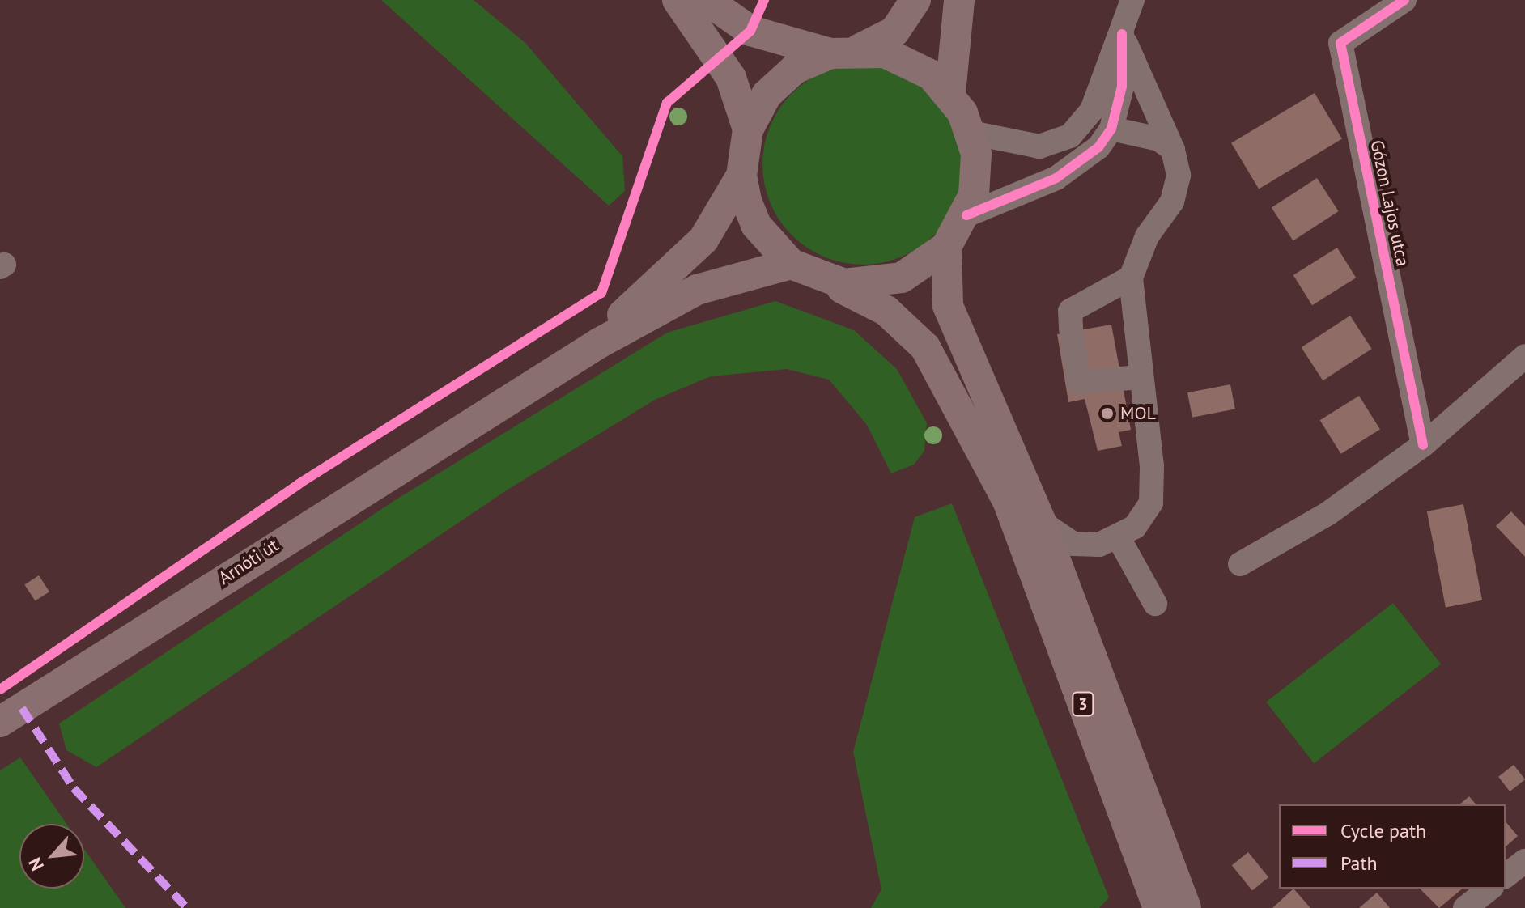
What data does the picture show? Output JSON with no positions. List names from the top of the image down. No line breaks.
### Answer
{"streets":{"main road":["Arnóti út","3"],"street":["Gózon Lajos utca"]},"places":["MOL"],"legend":["Cycle path","Path"],"north":"bottom left"}
